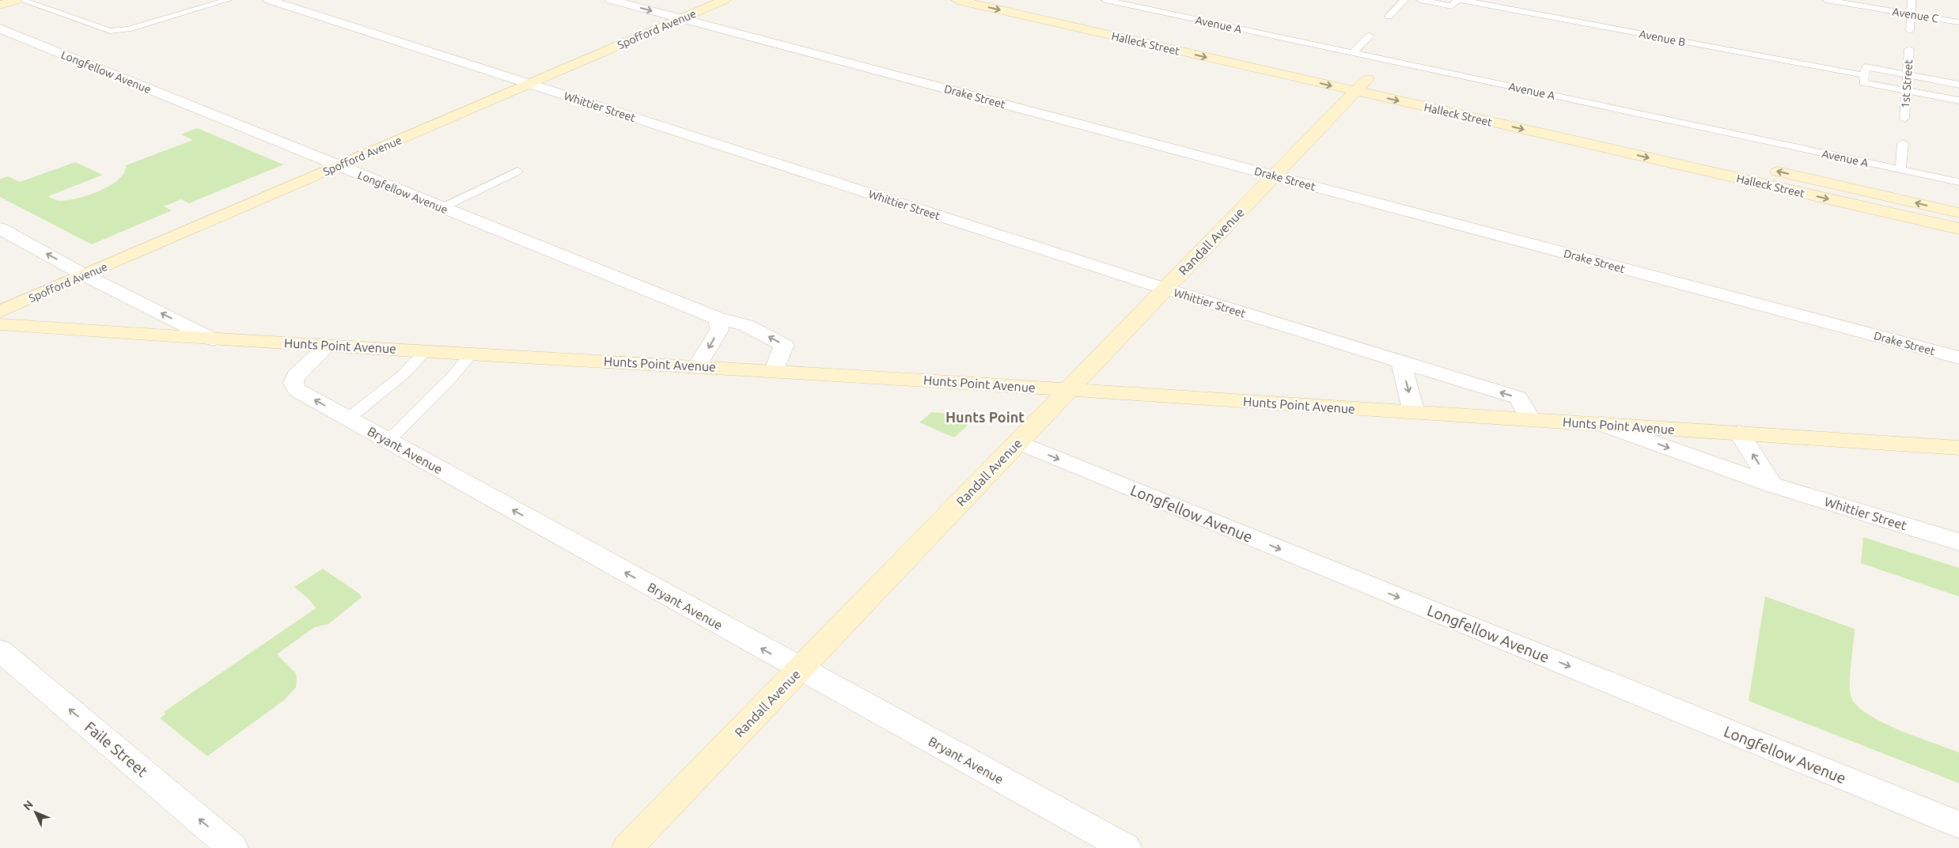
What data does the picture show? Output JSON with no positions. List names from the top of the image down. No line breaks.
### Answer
{"streets":{"main road":["Spofford Avenue","Halleck Street","Randall Avenue","Hunts Point Avenue"],"street":["Longfellow Avenue","Drake Street","Whittier Street","Bryant Avenue","Faile Street"],"lane":["Avenue C","Avenue A","Avenue B","1st Street"]},"crossings":[["Spofford Avenue","Longfellow Avenue"],["Spofford Avenue","Drake Street"],["Spofford Avenue","Whittier Street"],["Avenue B","1st Street"],["Halleck Street","Randall Avenue"],["Longfellow Avenue","Randall Avenue"],["Longfellow Avenue","Hunts Point Avenue"],["Drake Street","Randall Avenue"],["Whittier Street","Randall Avenue"],["Whittier Street","Hunts Point Avenue"],["Randall Avenue","Hunts Point Avenue"],["Randall Avenue","Bryant Avenue"],["Hunts Point Avenue","Bryant Avenue"]],"one_way":["Longfellow Avenue","Bryant Avenue","Faile Street"],"districts":["Hunts Point"],"north":"top left"}
